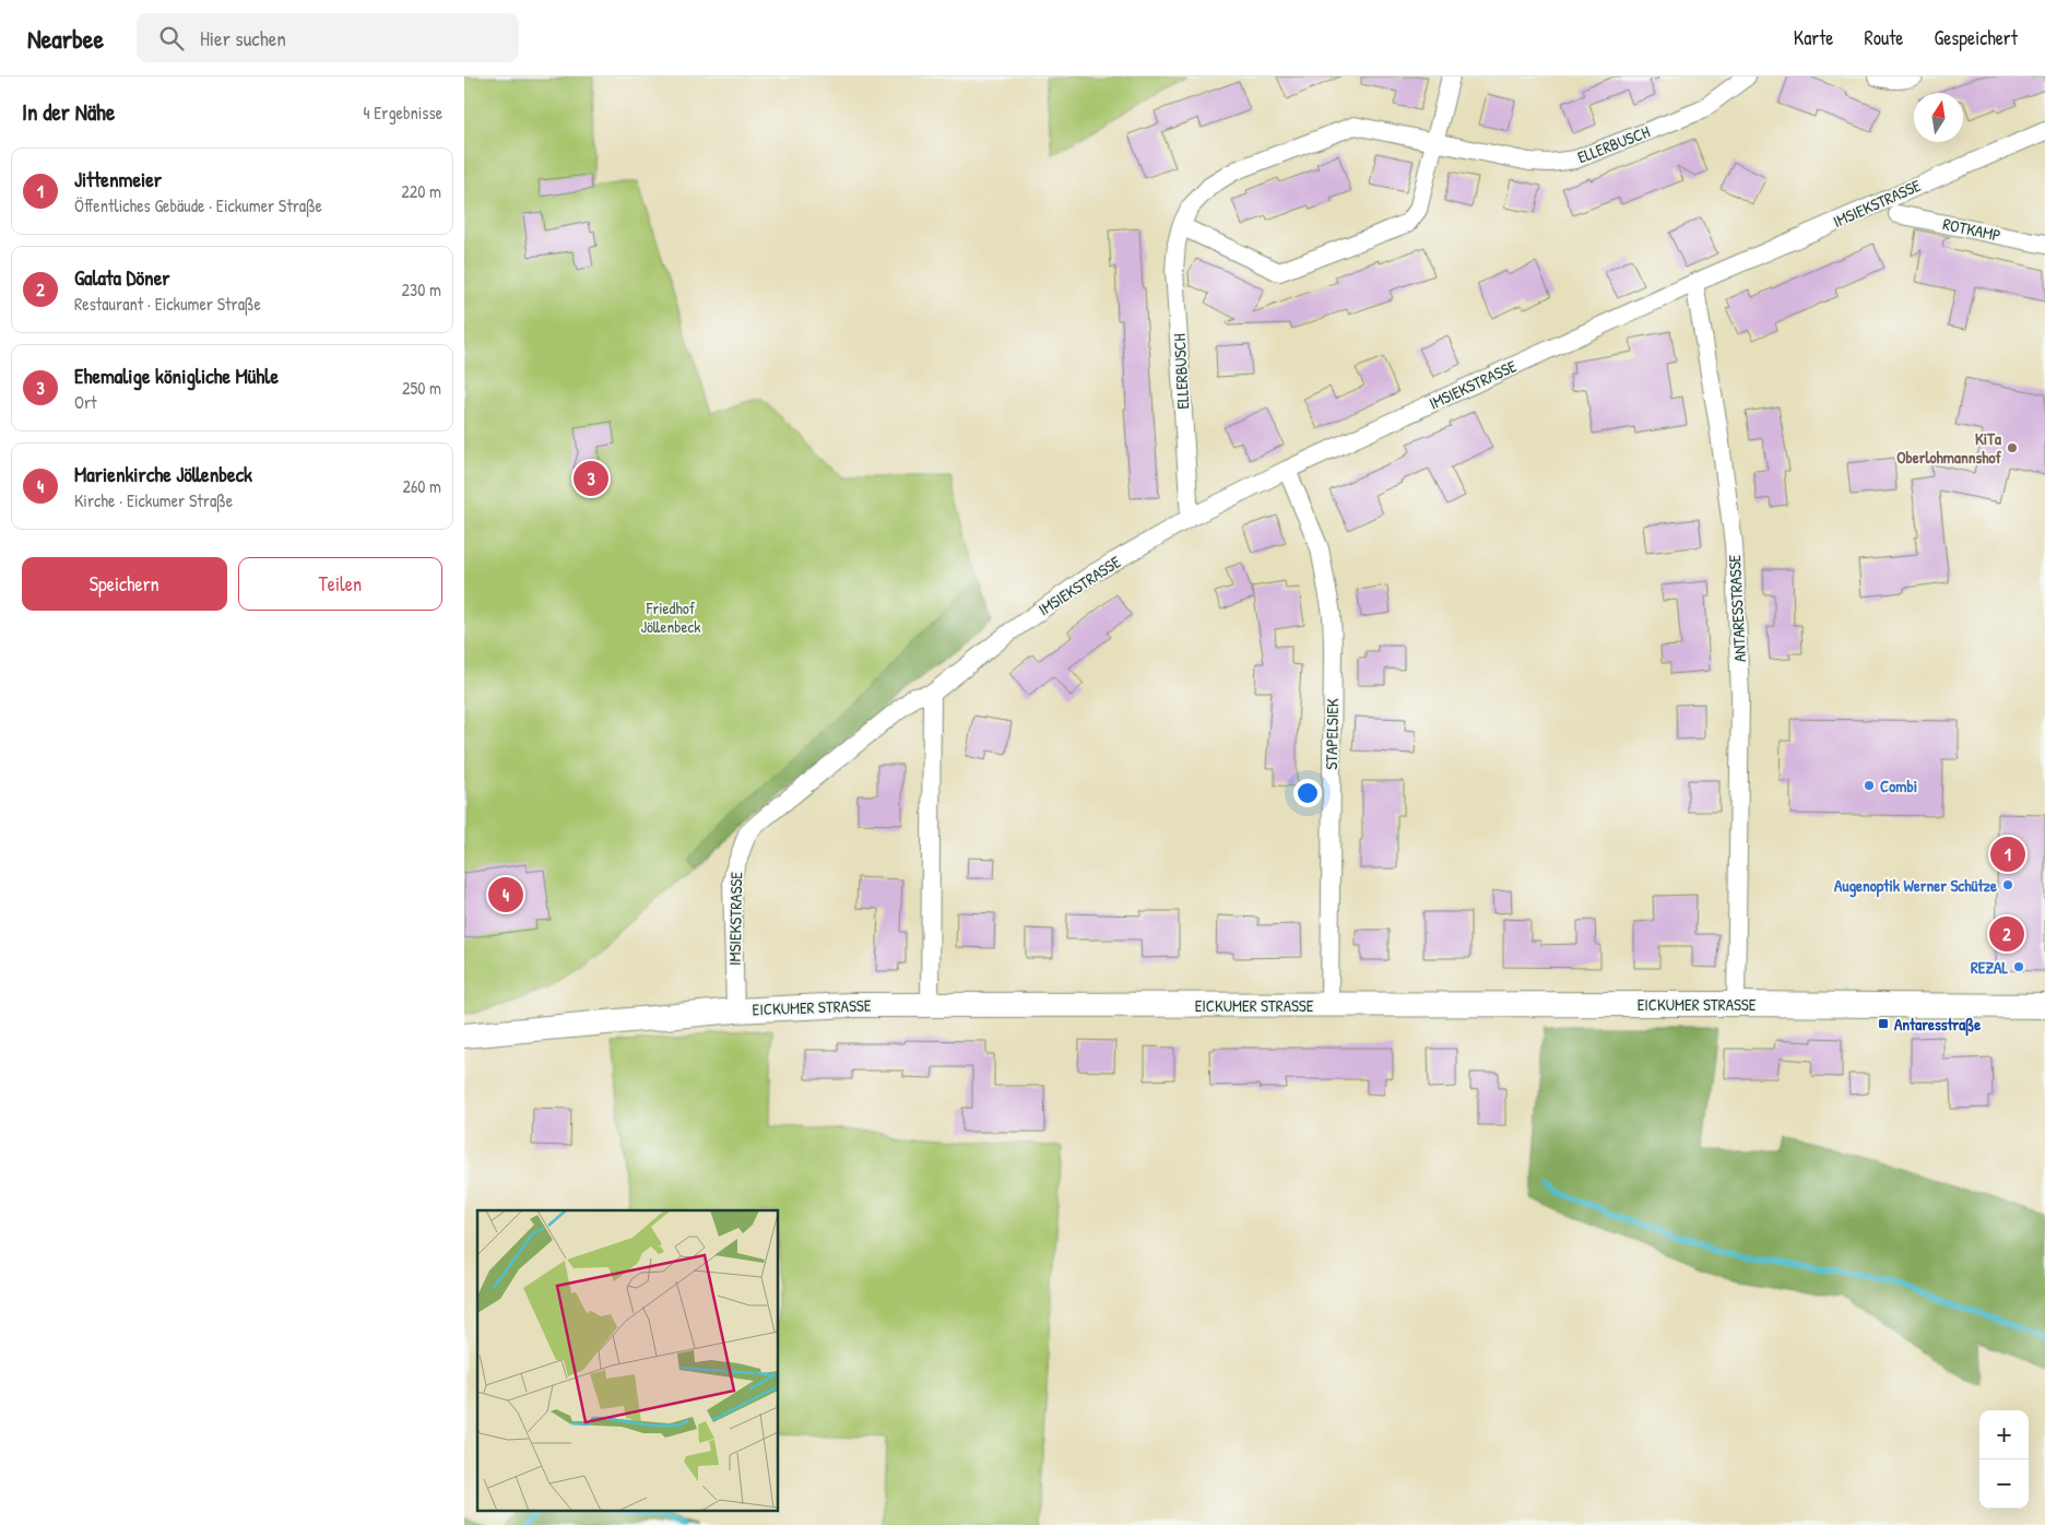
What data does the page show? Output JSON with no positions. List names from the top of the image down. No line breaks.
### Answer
{"streets":{"main road":["EICKUMER STRASSE"],"street":["ELLERBUSCH","IMSIEKSTRASSE","ROTKAMP","ANTARESSTRASSE","STAPELSIEK"]},"crossings":[["ELLERBUSCH","IMSIEKSTRASSE"],["IMSIEKSTRASSE","ANTARESSTRASSE"],["IMSIEKSTRASSE","STAPELSIEK"],["IMSIEKSTRASSE","EICKUMER STRASSE"],["ANTARESSTRASSE","EICKUMER STRASSE"],["STAPELSIEK","EICKUMER STRASSE"]],"parks":["Friedhof Jöllenbeck"],"places":{"other":["KiTa Oberlohmannshof","Combi","Augenoptik Werner Schütze","REZAL"],"transit":["Antaresstraße"]},"north":"top","page":{"header":"Nearbee","search":"Hier suchen","nav":["Karte","Route","Gespeichert"],"heading":["In der Nähe","4 Ergebnisse"],"list":[{"mark":"1","name":"Jittenmeier","note":"Öffentliches Gebäude · Eickumer Straße","value":"220 m"},{"mark":"2","name":"Galata Döner","note":"Restaurant · Eickumer Straße","value":"230 m"},{"mark":"3","name":"Ehemalige königliche Mühle","note":"Ort","value":"250 m"},{"mark":"4","name":"Marienkirche Jöllenbeck","note":"Kirche · Eickumer Straße","value":"260 m"}],"pins":["3","1","4","2"],"buttons":["Speichern","Teilen"],"map_buttons":["+","−"]}}
